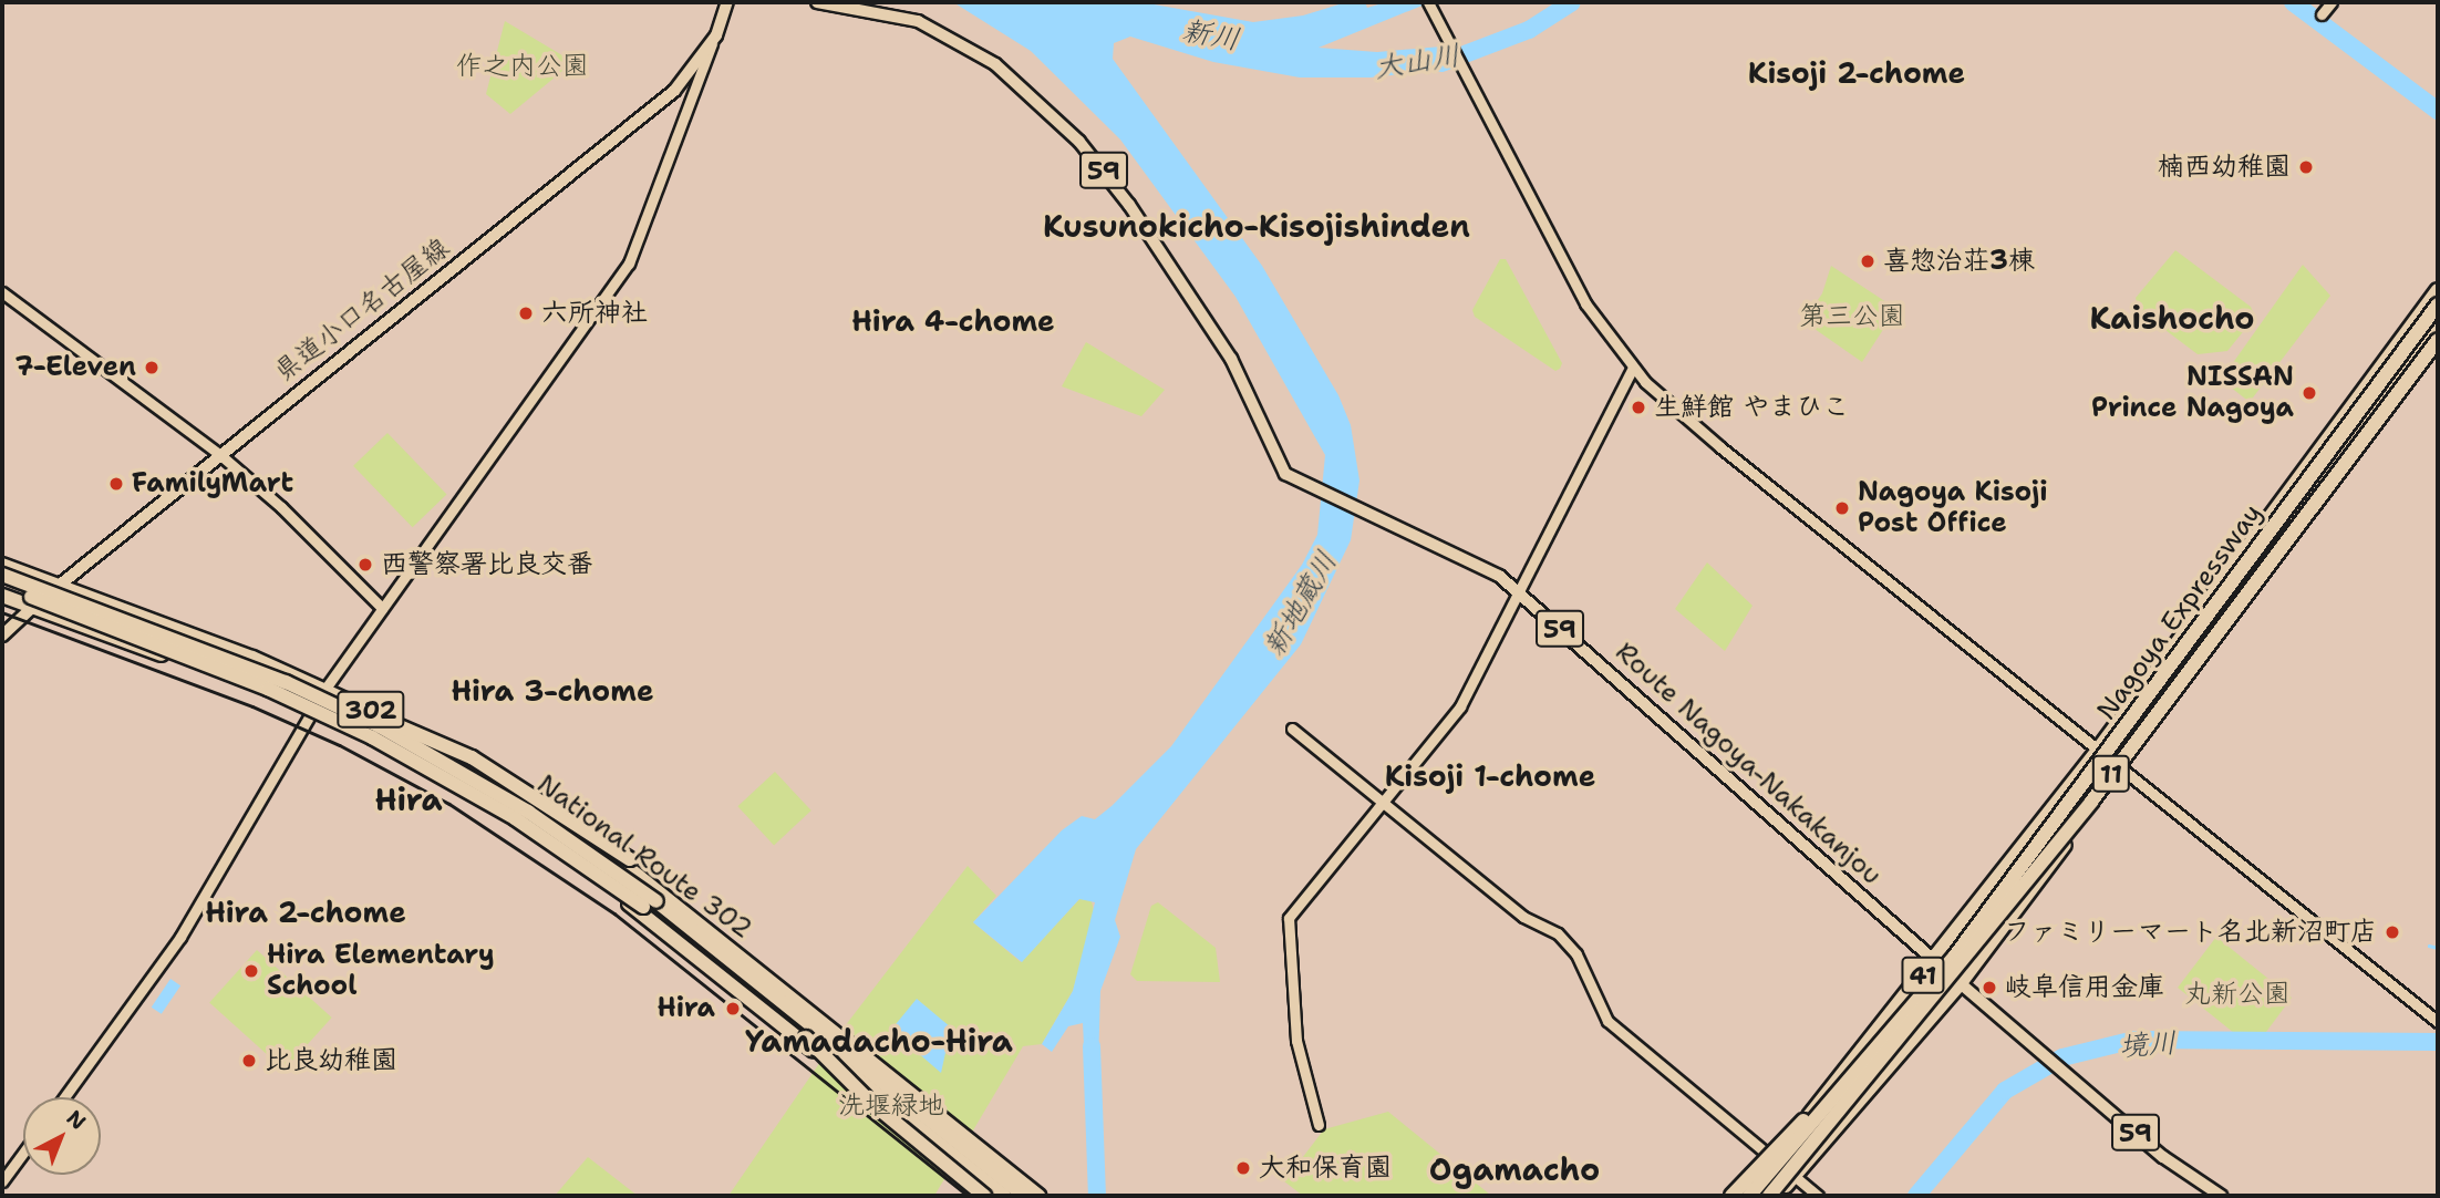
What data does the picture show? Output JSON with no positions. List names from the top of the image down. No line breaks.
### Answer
{"streets":{"highway":["Nagoya Expressway","302","11","National Route 302","41"],"main road":["59","県道小口名古屋線","Route Nagoya-Nakakanjou"]},"crossings":[["県道小口名古屋線","National Route 302"],["Route Nagoya-Nakakanjou","41"]],"districts":["Kisoji 2-chome","Kusunokicho-Kisojishinden","Kaishocho","Hira 4-chome","Hira 3-chome","Kisoji 1-chome","Hira","Hira 2-chome","Yamadacho-Hira","Ogamacho"],"water":["新川","大山川","新地蔵川","境川"],"parks":["作之内公園","第三公園","丸新公園","洗堰緑地"],"places":["楠西幼稚園","喜惣治荘3棟","六所神社","7-Eleven","NISSAN Prince Nagoya","生鮮館 やまひこ","FamilyMart","Nagoya Kisoji Post Office","西警察署比良交番","ファミリーマート名北新沼町店","Hira Elementary School","岐阜信用金庫","Hira","比良幼稚園","大和保育園"],"north":"top right"}
